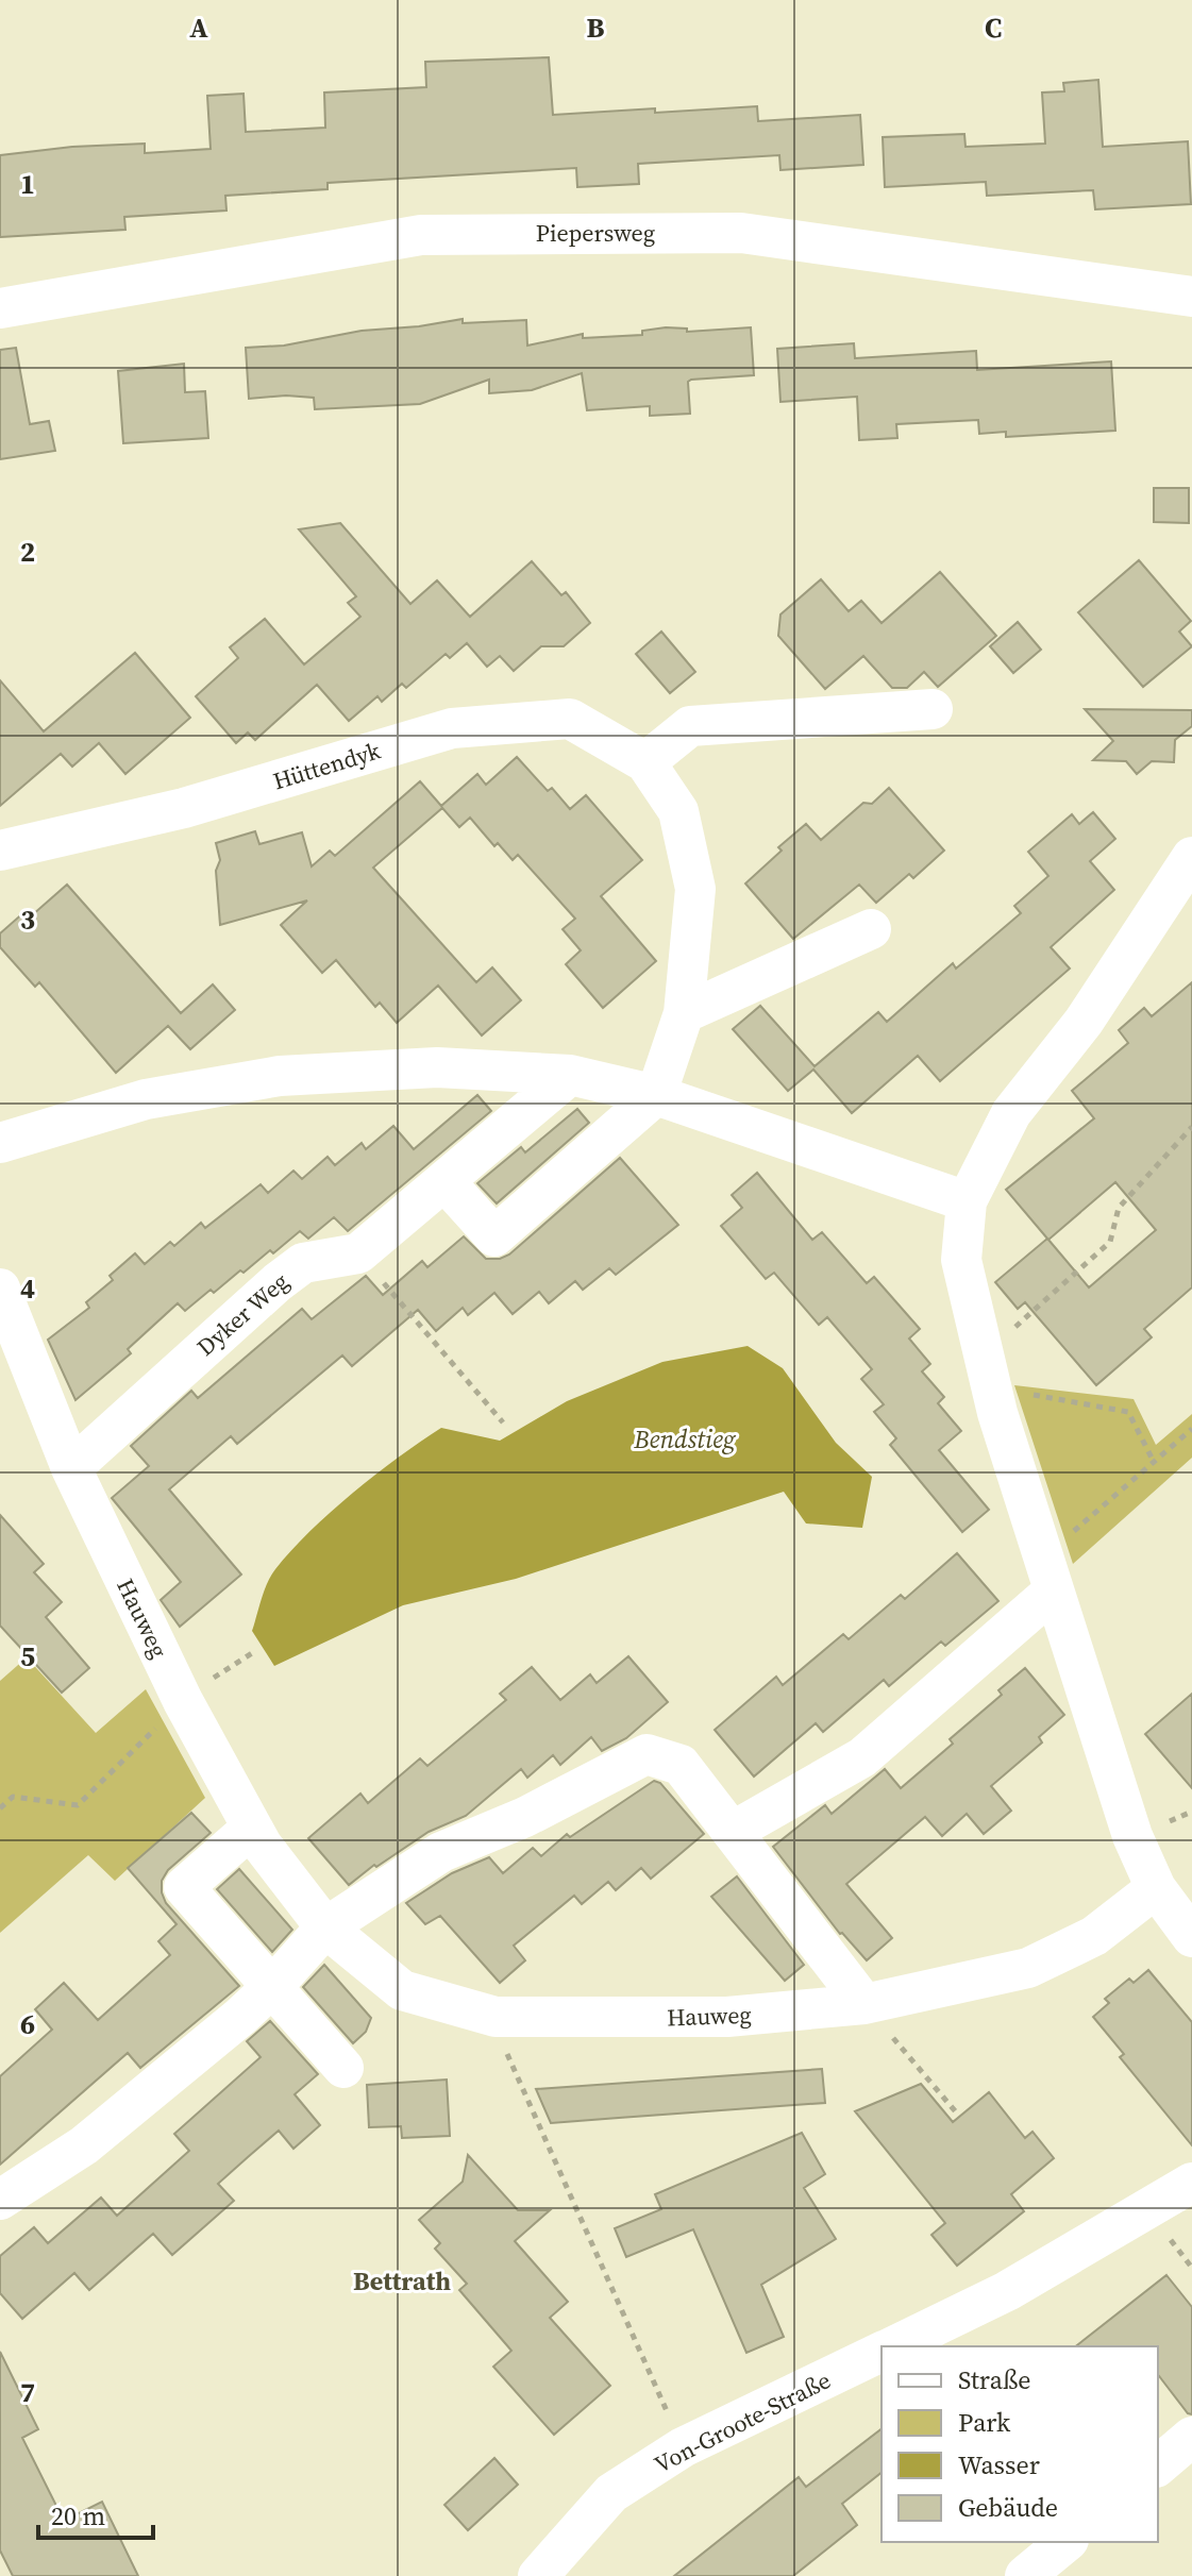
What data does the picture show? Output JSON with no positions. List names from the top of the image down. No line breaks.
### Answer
{"streets":{"street":["Piepersweg","Hüttendyk","Dyker Weg","Hauweg","Von-Groote-Straße"]},"crossings":[["Dyker Weg","Hauweg"]],"districts":["Bettrath"],"water":["Bendstieg"],"legend":["Straße","Park","Wasser","Gebäude"],"scale_bar":"20 m","grid":{"columns":["A","B","C"],"rows":["1","2","3","4","5","6","7"]}}
